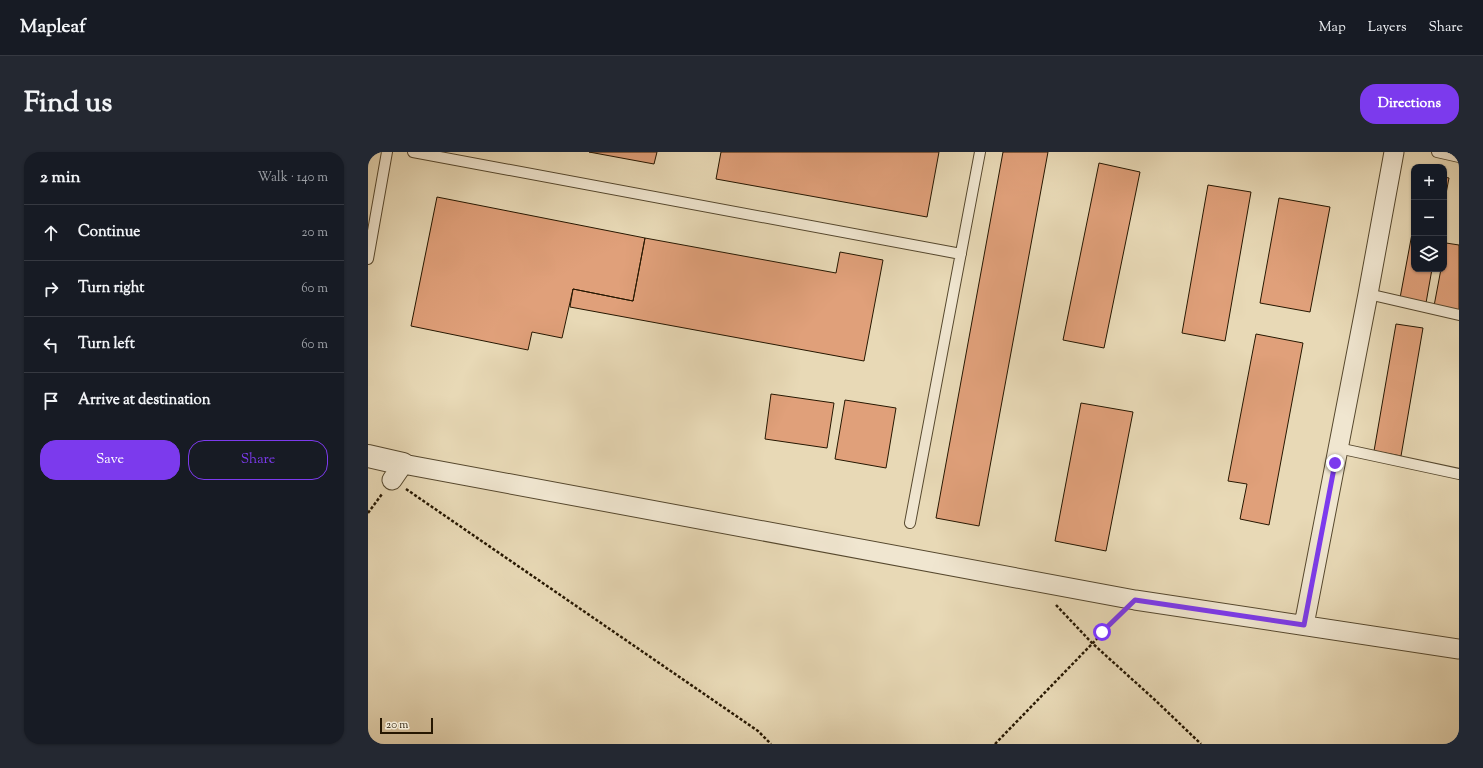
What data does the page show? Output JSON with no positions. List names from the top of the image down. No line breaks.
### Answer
{"scale_bar":"20 m","page":{"header":"Mapleaf","nav":["Map","Layers","Share"],"title":"Find us","buttons":["Directions",["Save","Share"]],"heading":["2 min","Walk · 140 m"],"map_buttons":["+","−"],"list":[["Continue","20 m"],["Turn right","60 m"],["Turn left","60 m"],"Arrive at destination"],"scale":"20 m"}}
